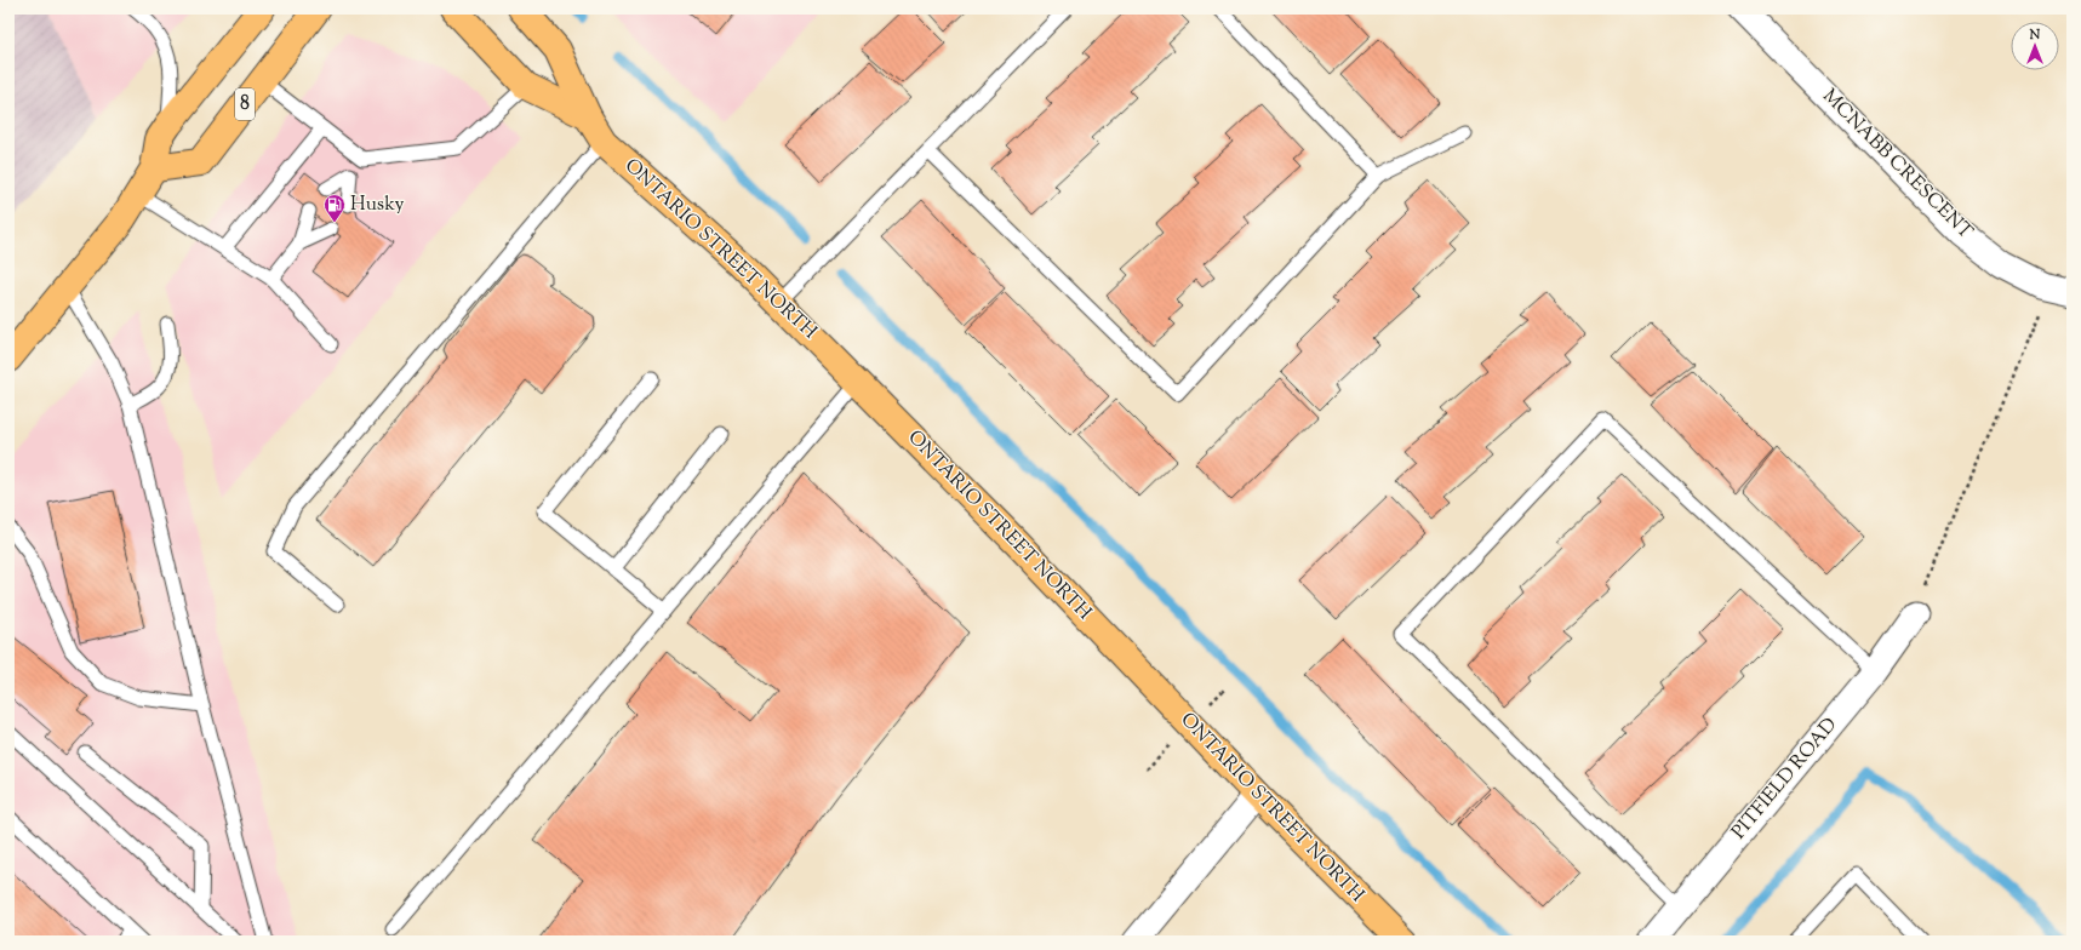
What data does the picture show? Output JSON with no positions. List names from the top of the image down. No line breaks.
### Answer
{"streets":{"main road":["8","ONTARIO STREET NORTH"],"street":["MCNABB CRESCENT","PITFIELD ROAD"]},"places":{"fuel station":["Husky"]},"north":"top"}
